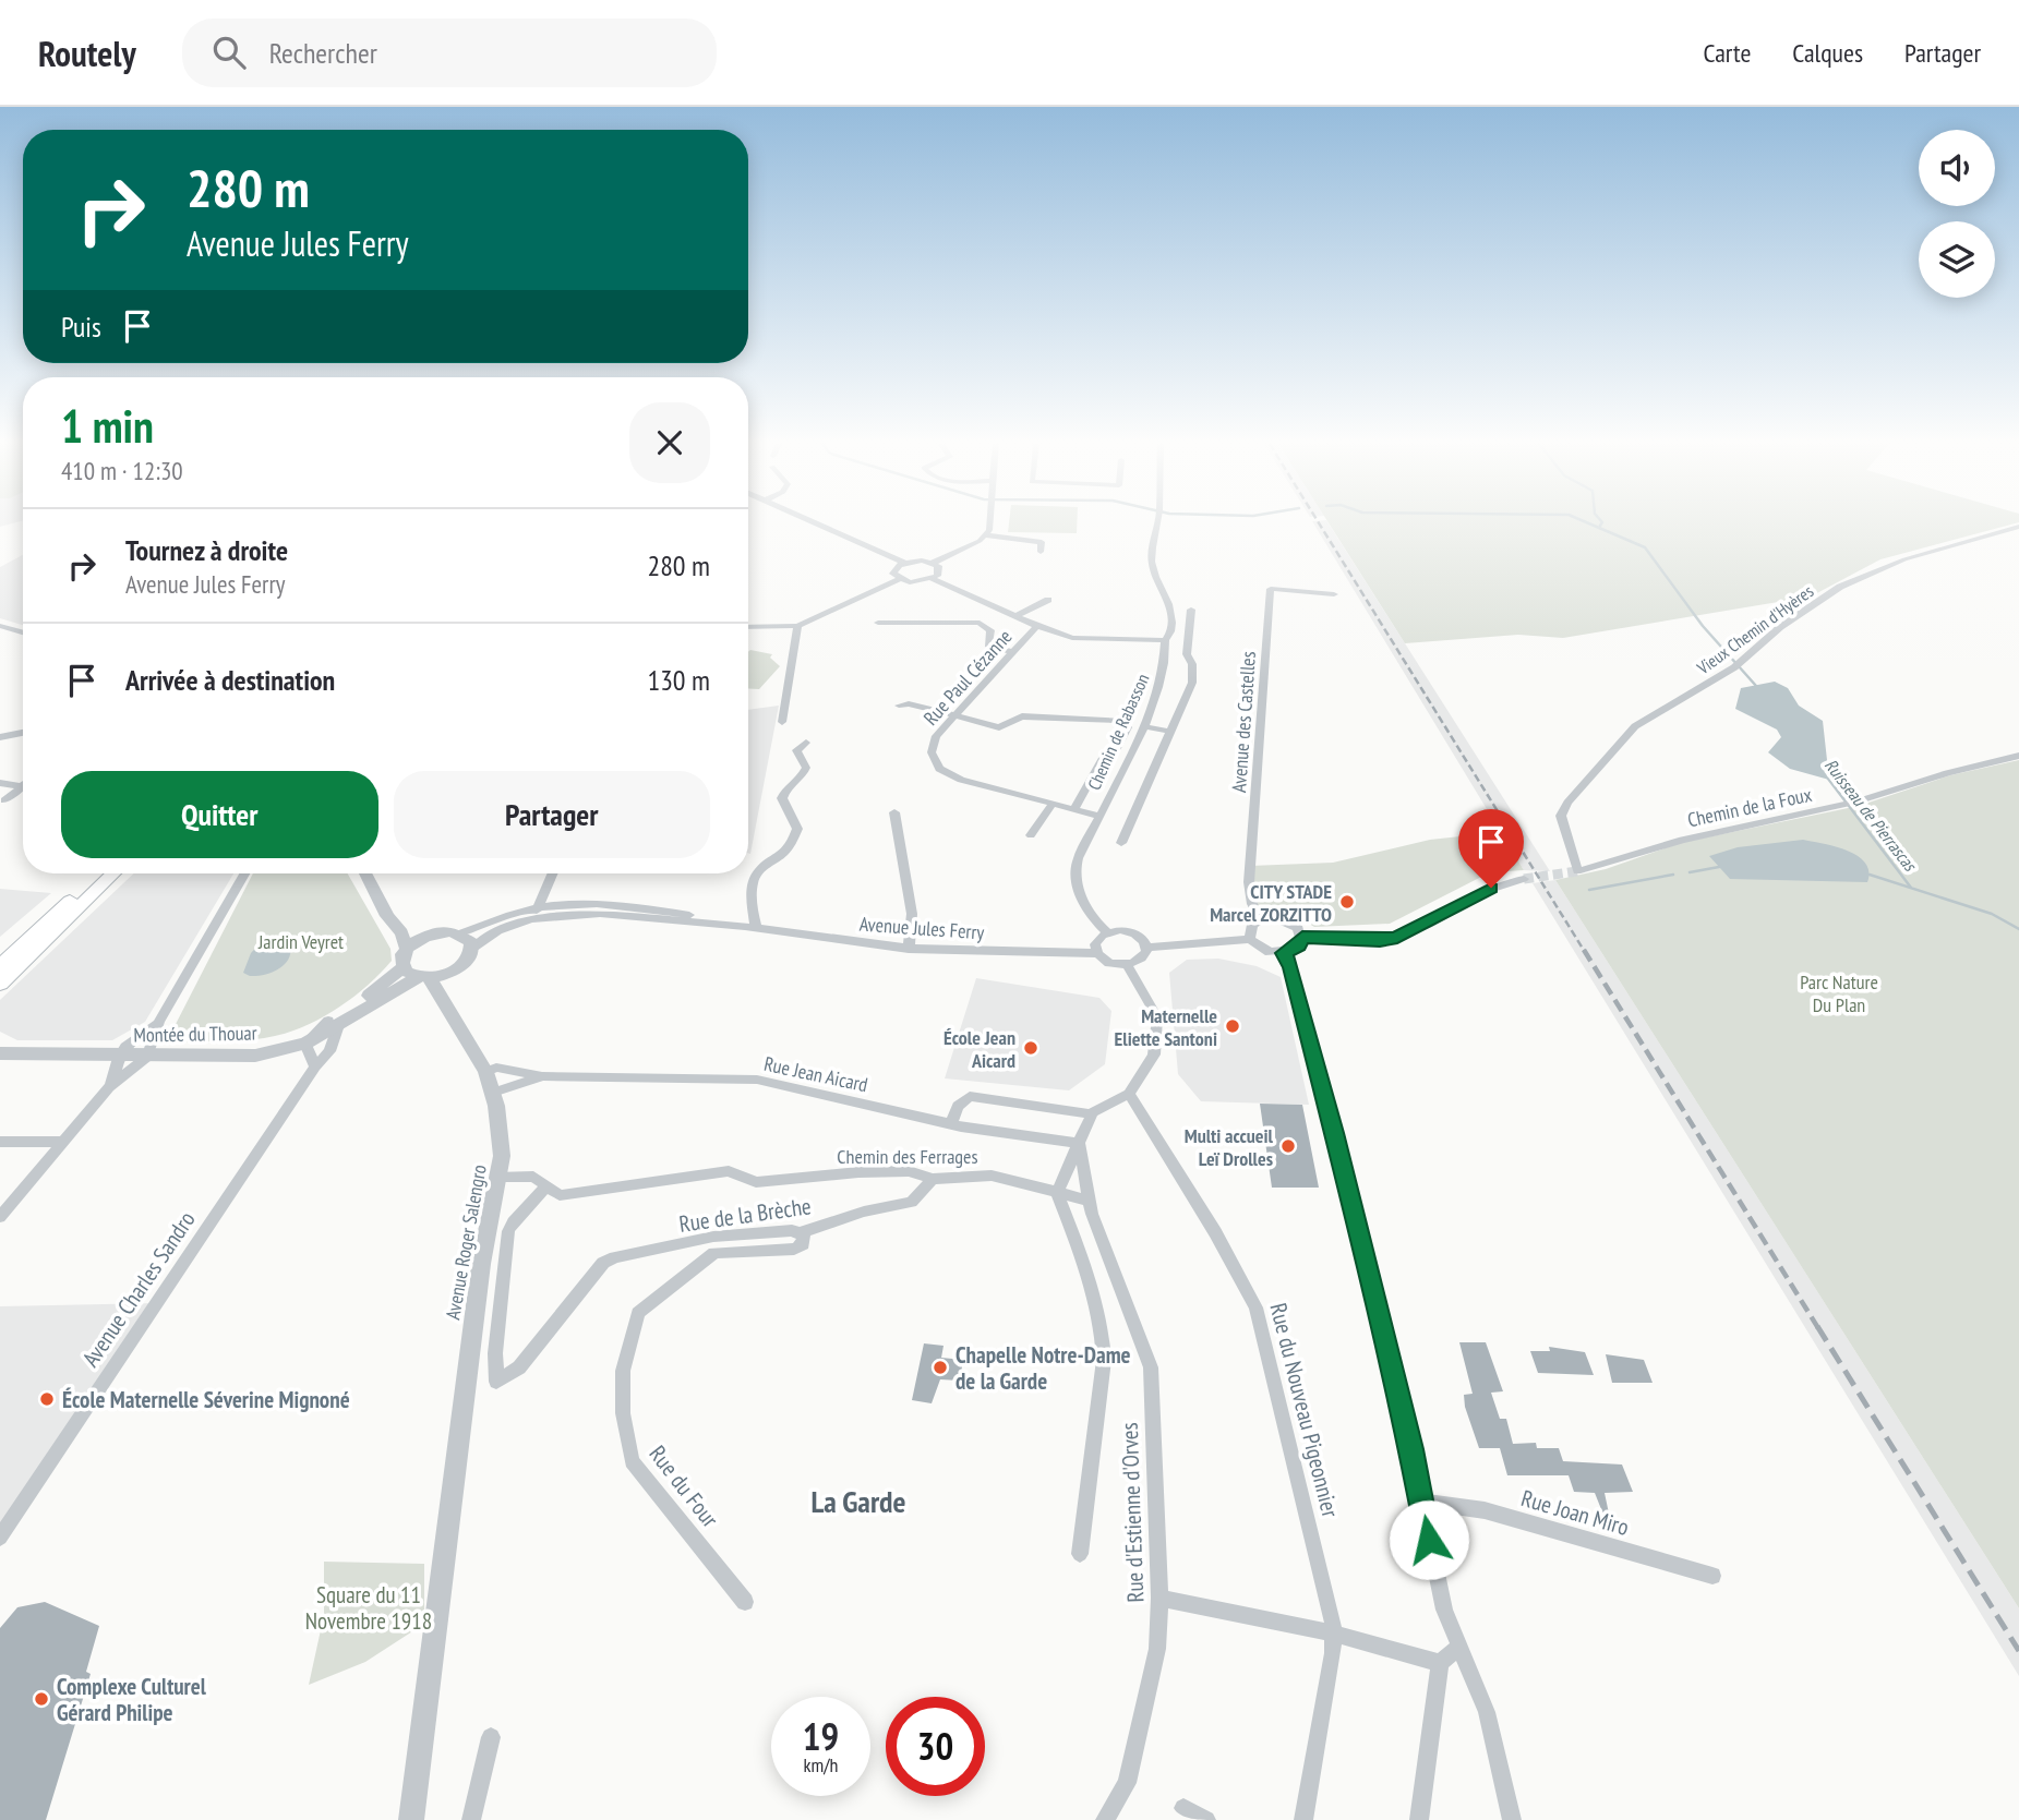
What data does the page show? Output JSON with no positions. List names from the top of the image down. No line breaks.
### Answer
{"streets":{"street":["Vieux Chemin d'Hyères","Rue Paul Cézanne","Avenue des Castelles","Chemin de Rabasson","Chemin de la Foux","Avenue Jules Ferry","Montée du Thouar","Rue Jean Aicard","Chemin des Ferrages","Rue de la Brèche","Avenue Roger Salengro","Avenue Charles Sandro","Rue du Nouveau Pigeonnier","Rue du Four","Rue d'Estienne d'Orves","Rue Joan Miro"]},"crossings":[["Vieux Chemin d'Hyères","Chemin de la Foux"],["Rue Paul Cézanne","Chemin de Rabasson"],["Chemin de Rabasson","Avenue Jules Ferry"],["Montée du Thouar","Avenue Roger Salengro"],["Montée du Thouar","Avenue Charles Sandro"],["Rue Jean Aicard","Avenue Roger Salengro"],["Rue Jean Aicard","Rue d'Estienne d'Orves"],["Chemin des Ferrages","Rue de la Brèche"],["Chemin des Ferrages","Avenue Roger Salengro"],["Chemin des Ferrages","Rue d'Estienne d'Orves"],["Rue de la Brèche","Rue du Four"]],"districts":["La Garde"],"water":["Ruisseau de Pierrascas"],"parks":["Jardin Veyret","Parc Nature Du Plan","Square du 11 Novembre 1918"],"places":["CITY STADE Marcel ZORZITTO","Maternelle Eliette Santoni","École Jean Aicard","Multi accueil Leï Drolles","Chapelle Notre-Dame de la Garde","École Maternelle Séverine Mignoné","Complexe Culturel Gérard Philipe"],"page":{"header":"Routely","search":"Rechercher","nav":["Carte","Calques","Partager"],"turn":["280 m","Avenue Jules Ferry"],"then":"Puis","heading":["1 min","410 m · 12:30"],"list":[{"name":"Tournez à droite","note":"Avenue Jules Ferry","value":"280 m"},{"name":"Arrivée à destination","value":"130 m"}],"buttons":["Quitter","Partager"],"speed":"19 km/h","limit":"30"}}
